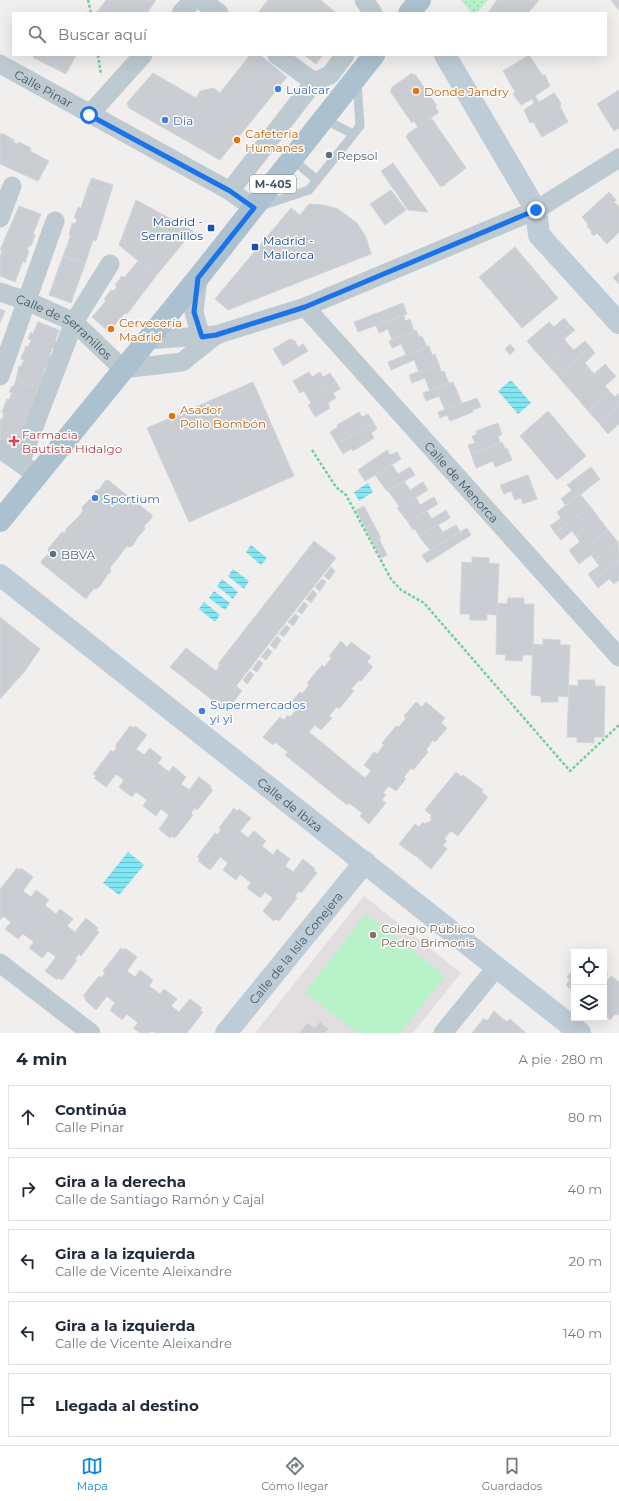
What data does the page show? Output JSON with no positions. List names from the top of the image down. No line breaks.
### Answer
{"streets":{"main road":["M-405"],"street":["Calle Pinar","Calle de Serranillos","Calle de Menorca","Calle de Ibiza","Calle de la Isla Conejera"]},"crossings":[["Calle Pinar","M-405"],["M-405","Calle de Serranillos"],["Calle de Ibiza","Calle de la Isla Conejera"]],"places":{"other":["Lualcar","Donde Jandry","Dia","Cafetería Humanes","Repsol","Cervecería Madrid","Asador Pollo Bombón","Sportium","BBVA","Supermercados yi yi","Colegio Público Pedro Brimonis"],"transit":["Madrid - Serranillos","Madrid - Mallorca"],"health":["Farmacia Bautista Hidalgo"]},"page":{"search":"Buscar aquí","heading":["4 min","A pie · 280 m"],"list":[["Continúa","Calle Pinar","80 m"],["Gira a la derecha","Calle de Santiago Ramón y Cajal","40 m"],["Gira a la izquierda","Calle de Vicente Aleixandre","20 m"],["Gira a la izquierda","Calle de Vicente Aleixandre","140 m"],"Llegada al destino"],"nav":["Mapa","Cómo llegar","Guardados"]}}
